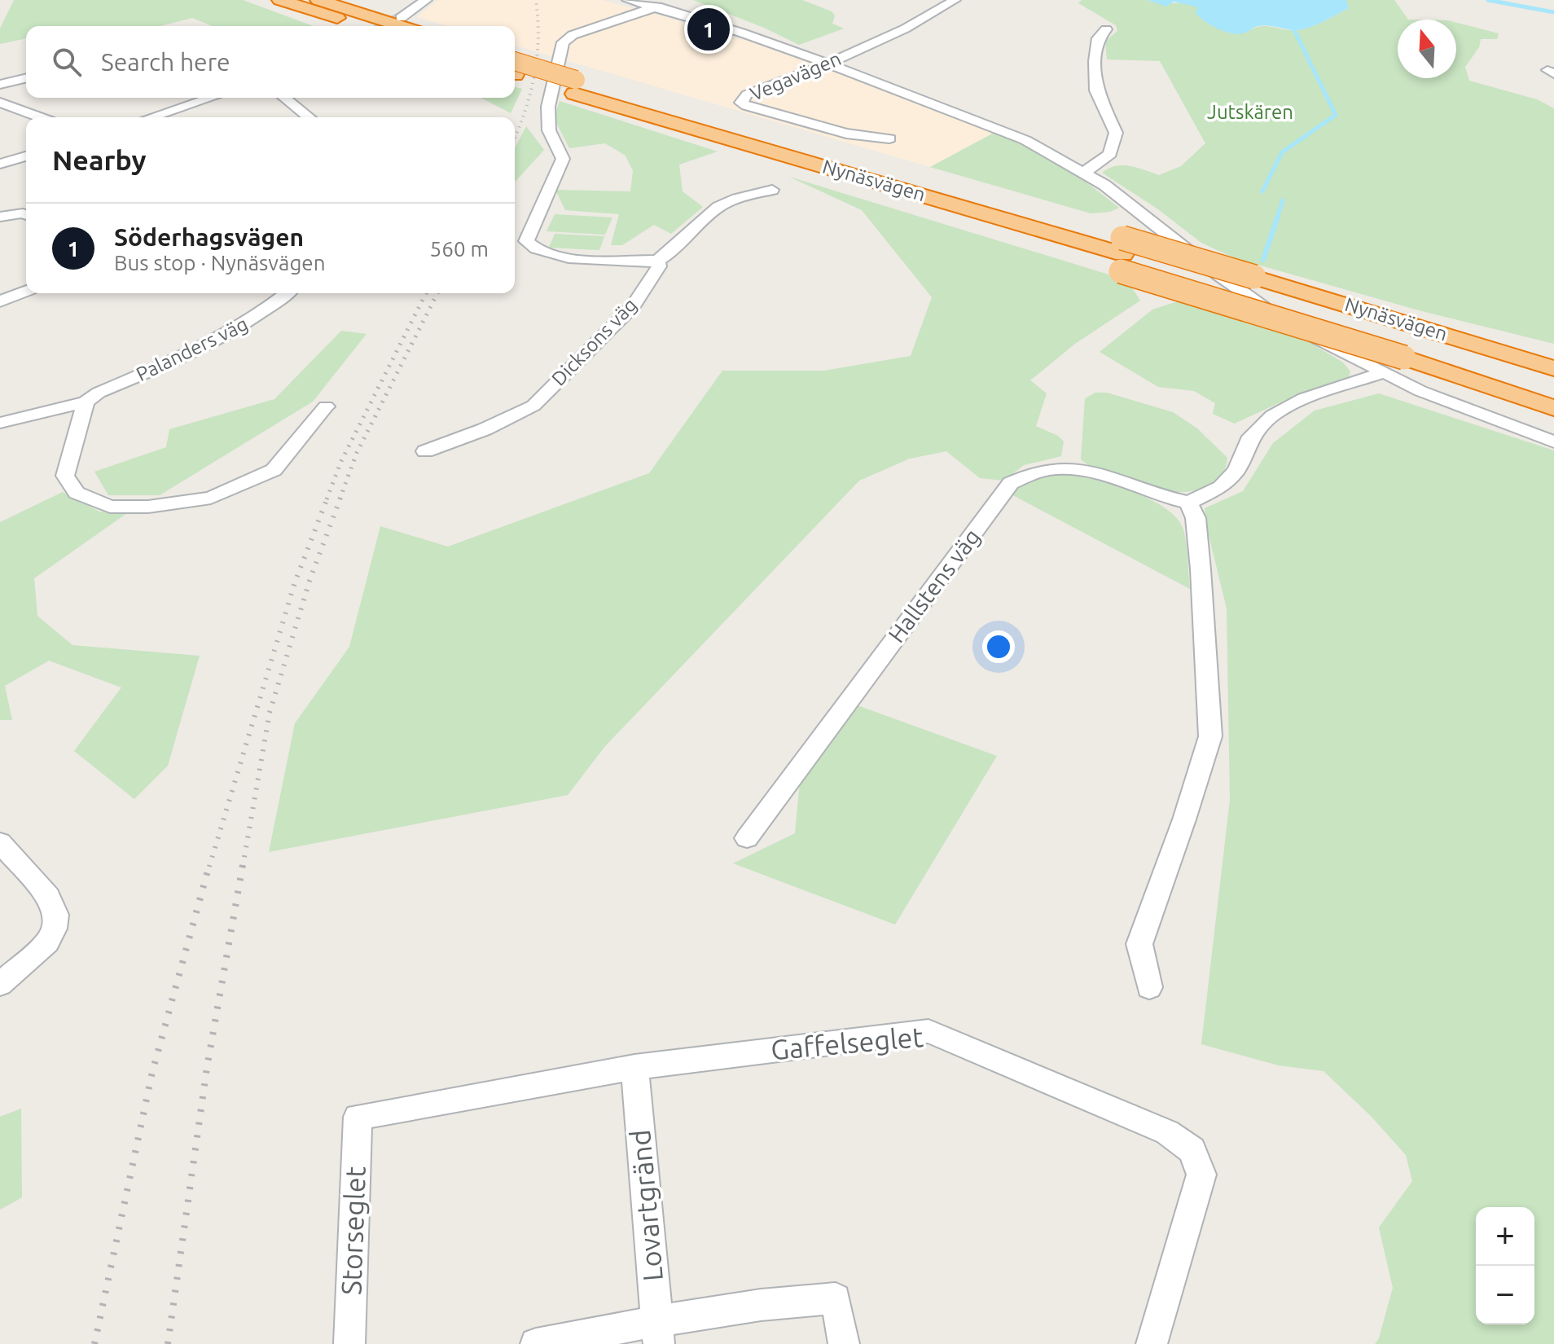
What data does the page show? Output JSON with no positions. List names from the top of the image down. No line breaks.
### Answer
{"streets":{"highway":["Nynäsvägen"],"street":["Vegavägen","Dicksons väg","Palanders väg","Hallstens väg","Gaffelseglet","Lovartgränd","Storseglet"]},"crossings":[["Vegavägen","Nynäsvägen"],["Gaffelseglet","Lovartgränd"],["Gaffelseglet","Storseglet"]],"parks":["Jutskären"],"north":"top","page":{"pins":"1","search":"Search here","heading":"Nearby","list":[{"mark":"1","name":"Söderhagsvägen","note":"Bus stop · Nynäsvägen","value":"560 m"}],"map_buttons":["+","−"]}}
